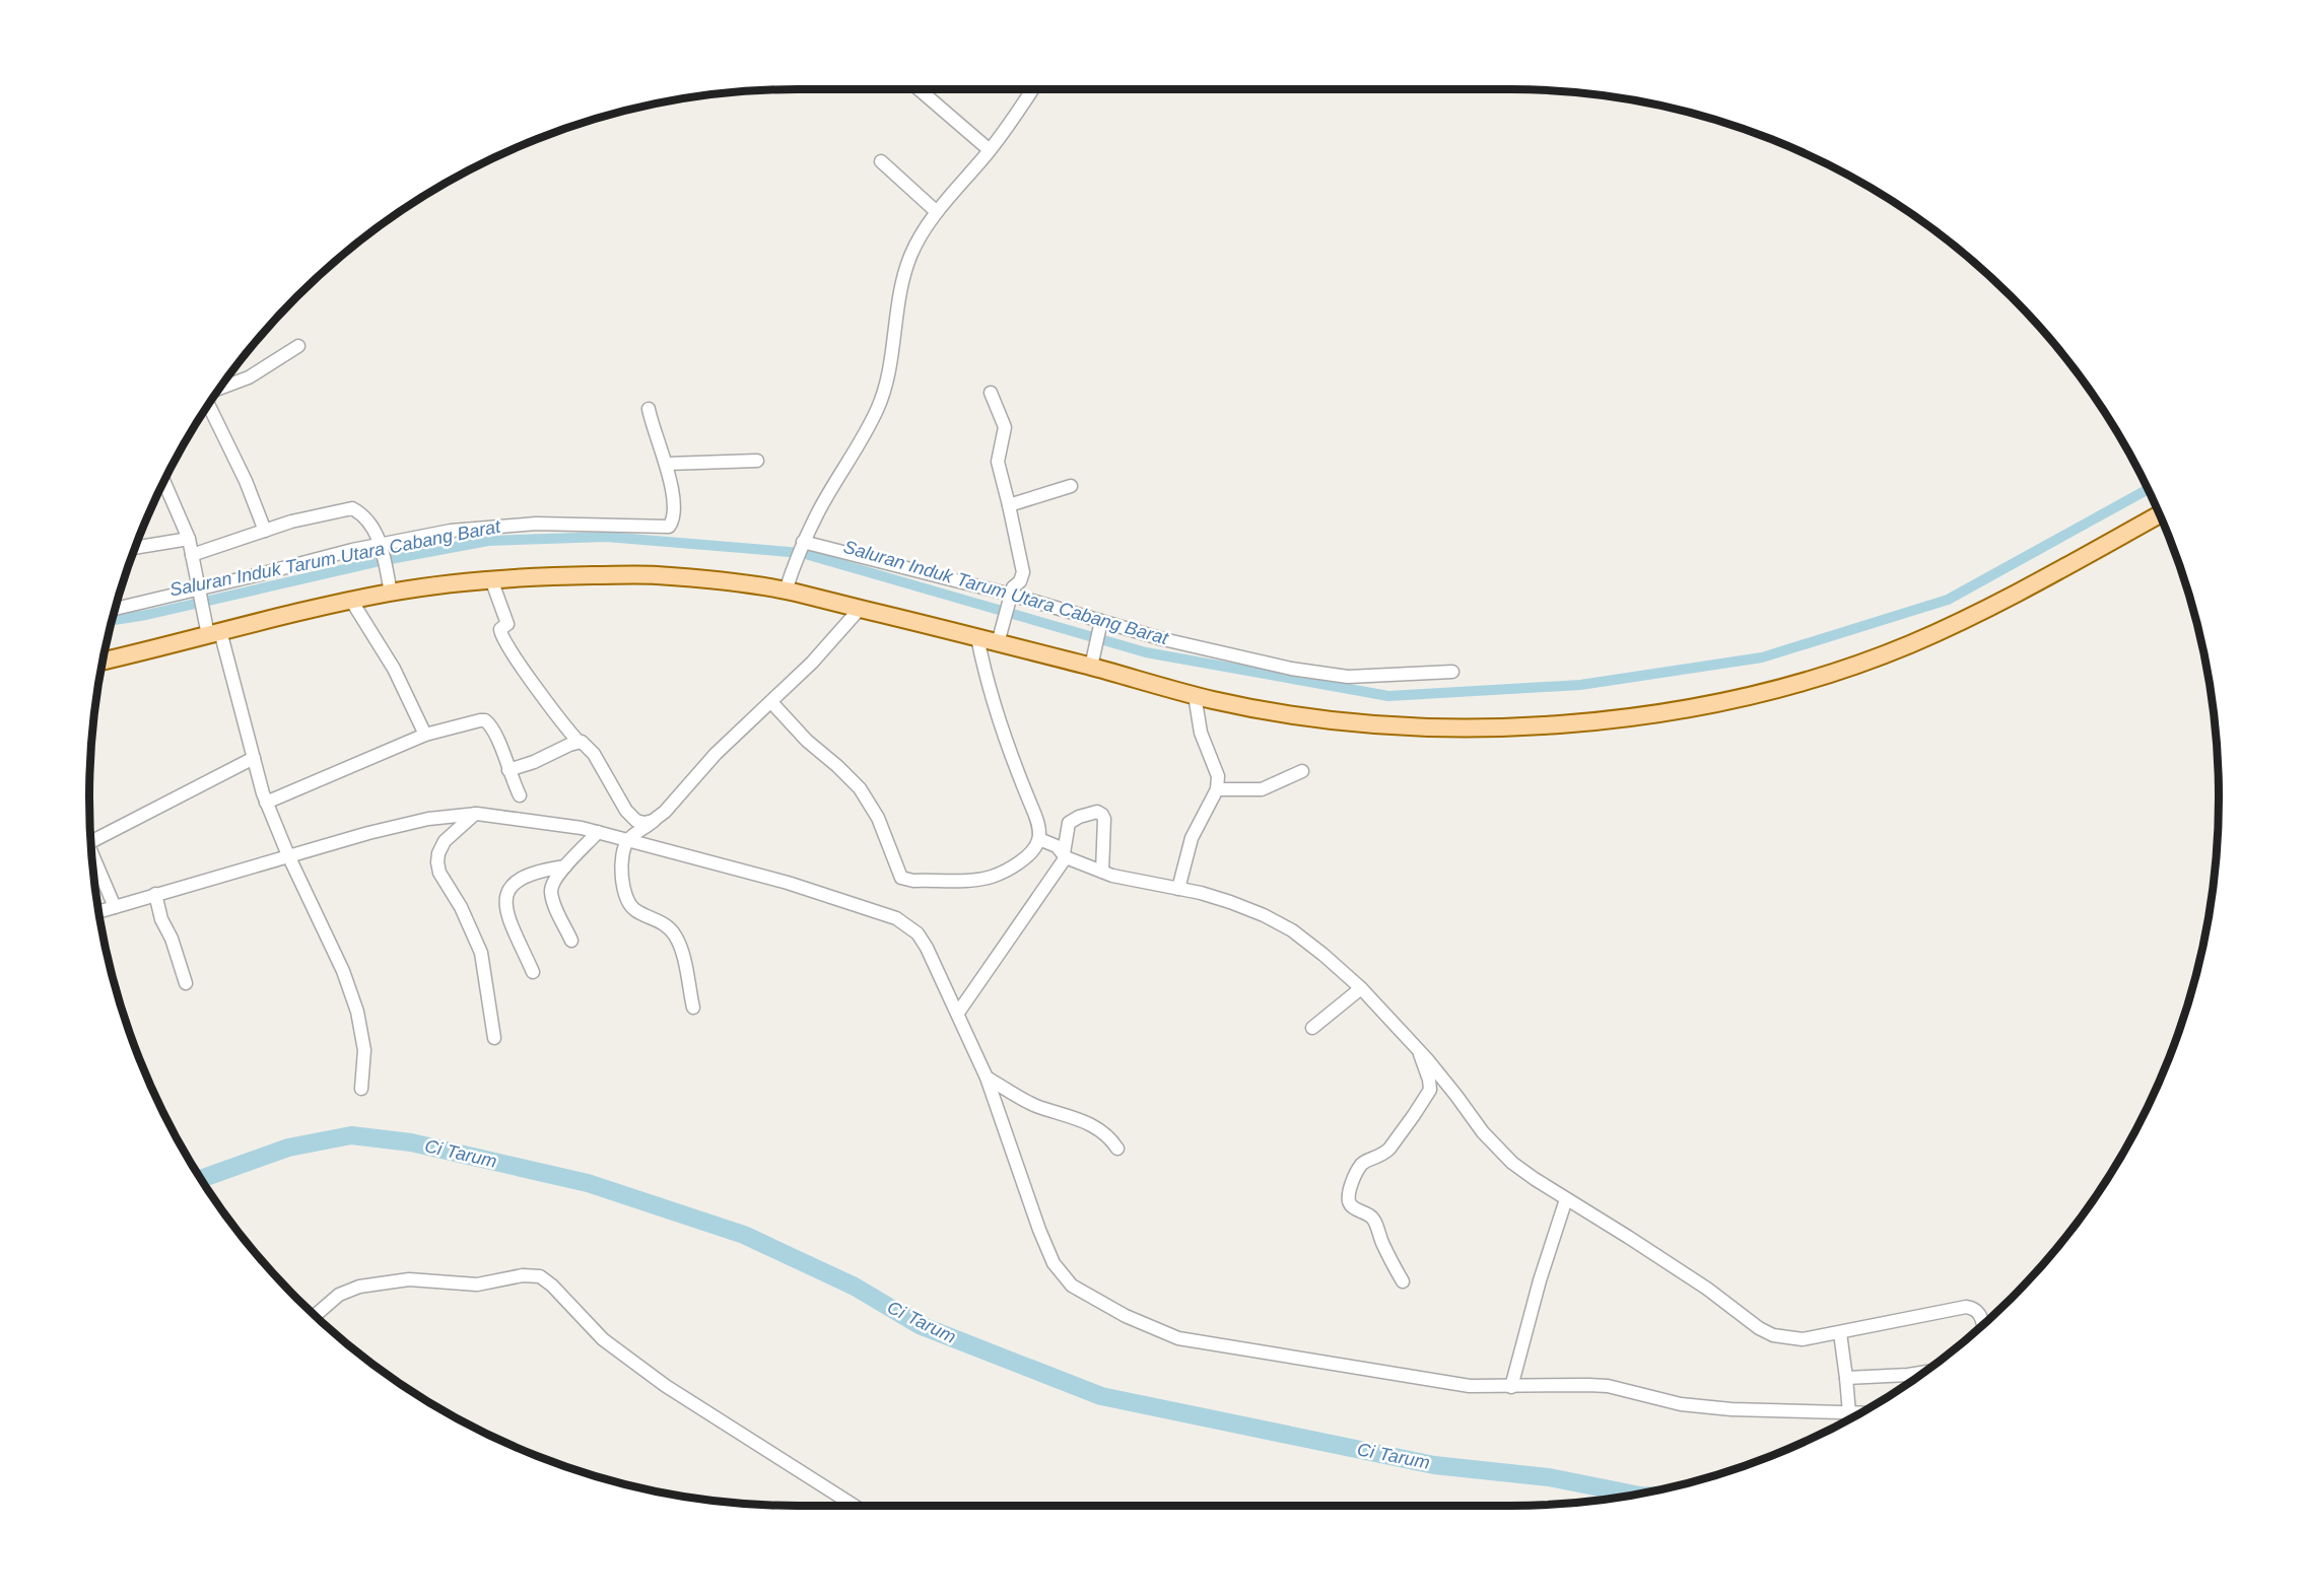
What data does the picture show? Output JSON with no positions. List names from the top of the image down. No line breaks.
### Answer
{"water":["Saluran Induk Tarum Utara Cabang Barat","Ci Tarum"]}
